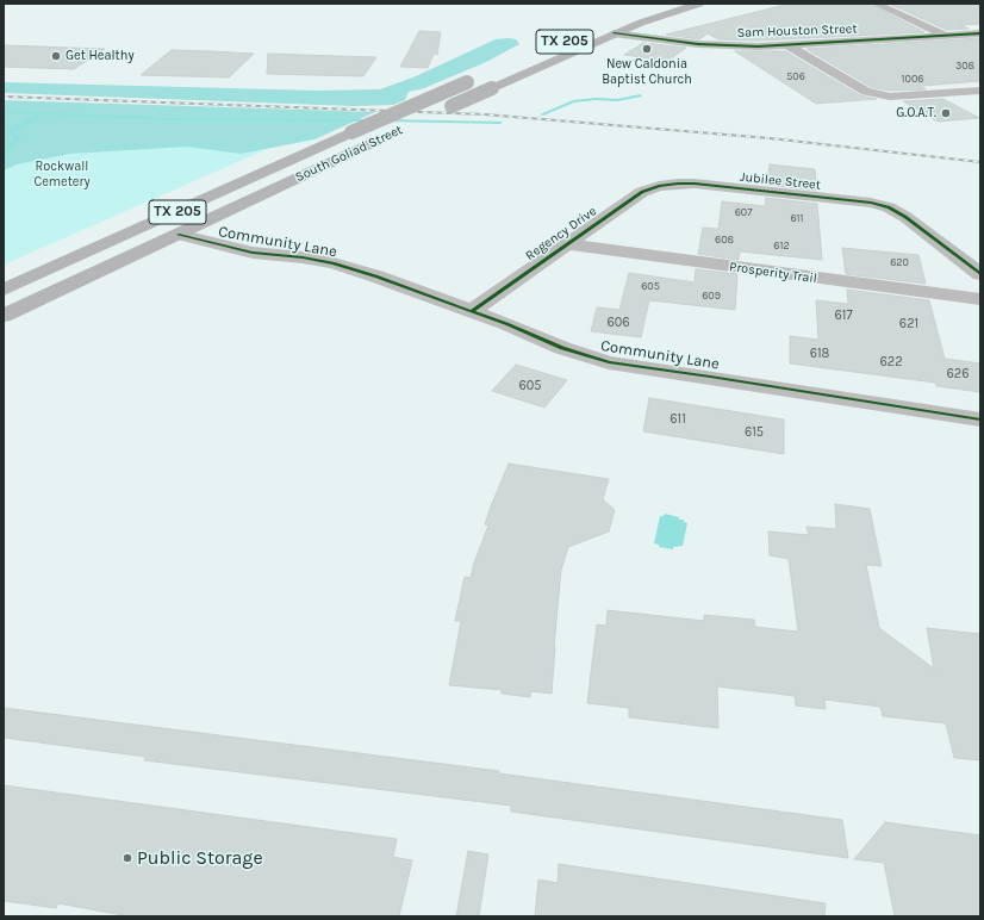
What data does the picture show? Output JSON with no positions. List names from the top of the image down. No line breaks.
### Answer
{"streets":{"main road":["TX 205","South Goliad Street"],"street":["Sam Houston Street","Jubilee Street","Regency Drive","Community Lane","Prosperity Trail"]},"crossings":[["Sam Houston Street","TX 205"],["South Goliad Street","Community Lane"],["Jubilee Street","Regency Drive"],["Regency Drive","Community Lane"],["Regency Drive","Prosperity Trail"]],"parks":["Rockwall Cemetery"],"places":["New Caldonia Baptist Church","Get Healthy","G.O.A.T.","Public Storage"],"house_numbers":["308","506","1006","607","611","608","612","620","605","609","617","606","621","618","622","626","605","611","615"]}
